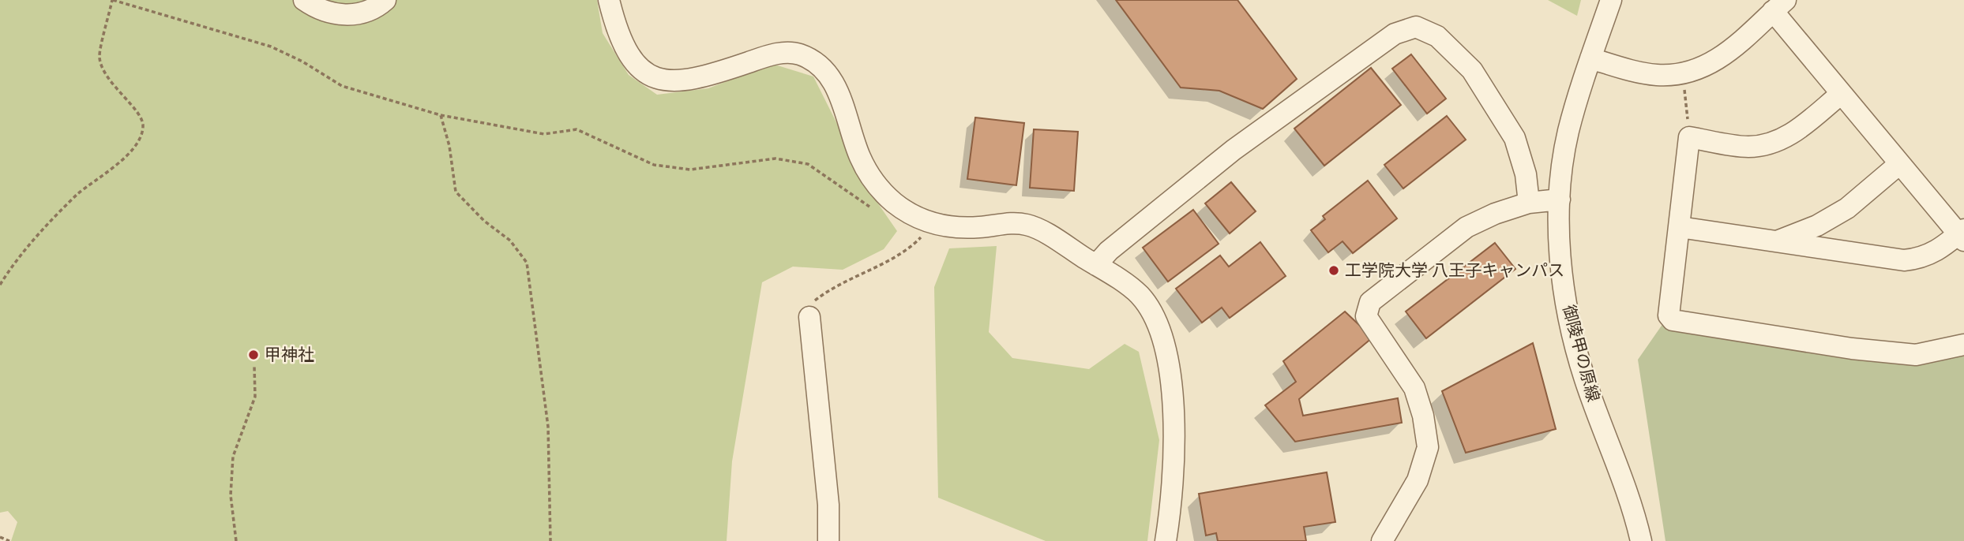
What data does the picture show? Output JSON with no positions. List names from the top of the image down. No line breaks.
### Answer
{"streets":{"street":["御陵甲の原線"]},"places":["工学院大学 八王子キャンパス","甲神社"]}
